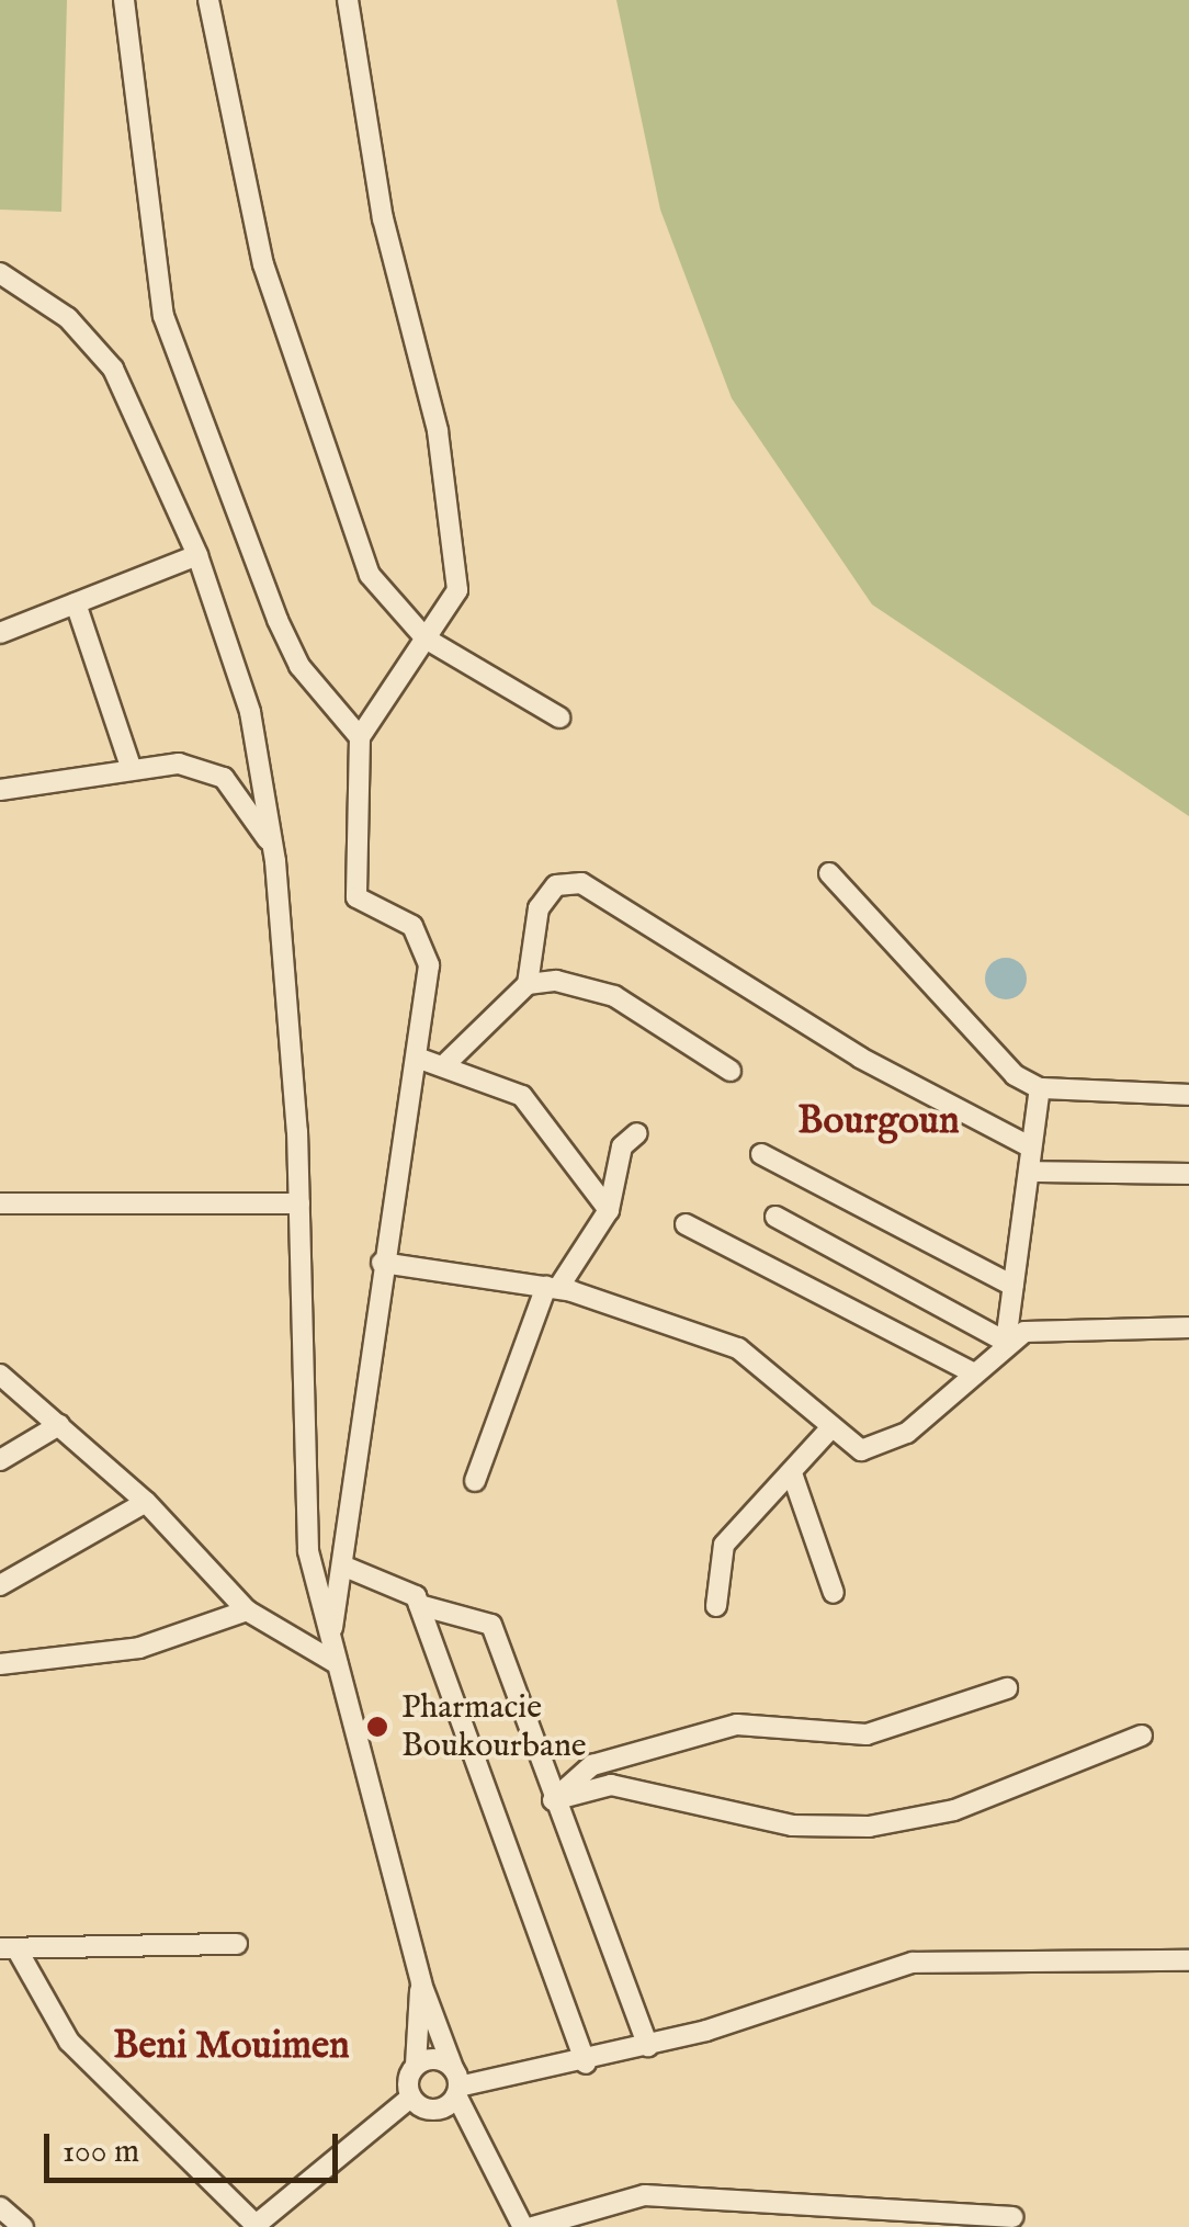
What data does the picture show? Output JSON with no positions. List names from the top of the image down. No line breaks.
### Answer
{"districts":["Bourgoun","Beni Mouimen"],"places":["Pharmacie Boukourbane"],"scale_bar":"100 m"}
